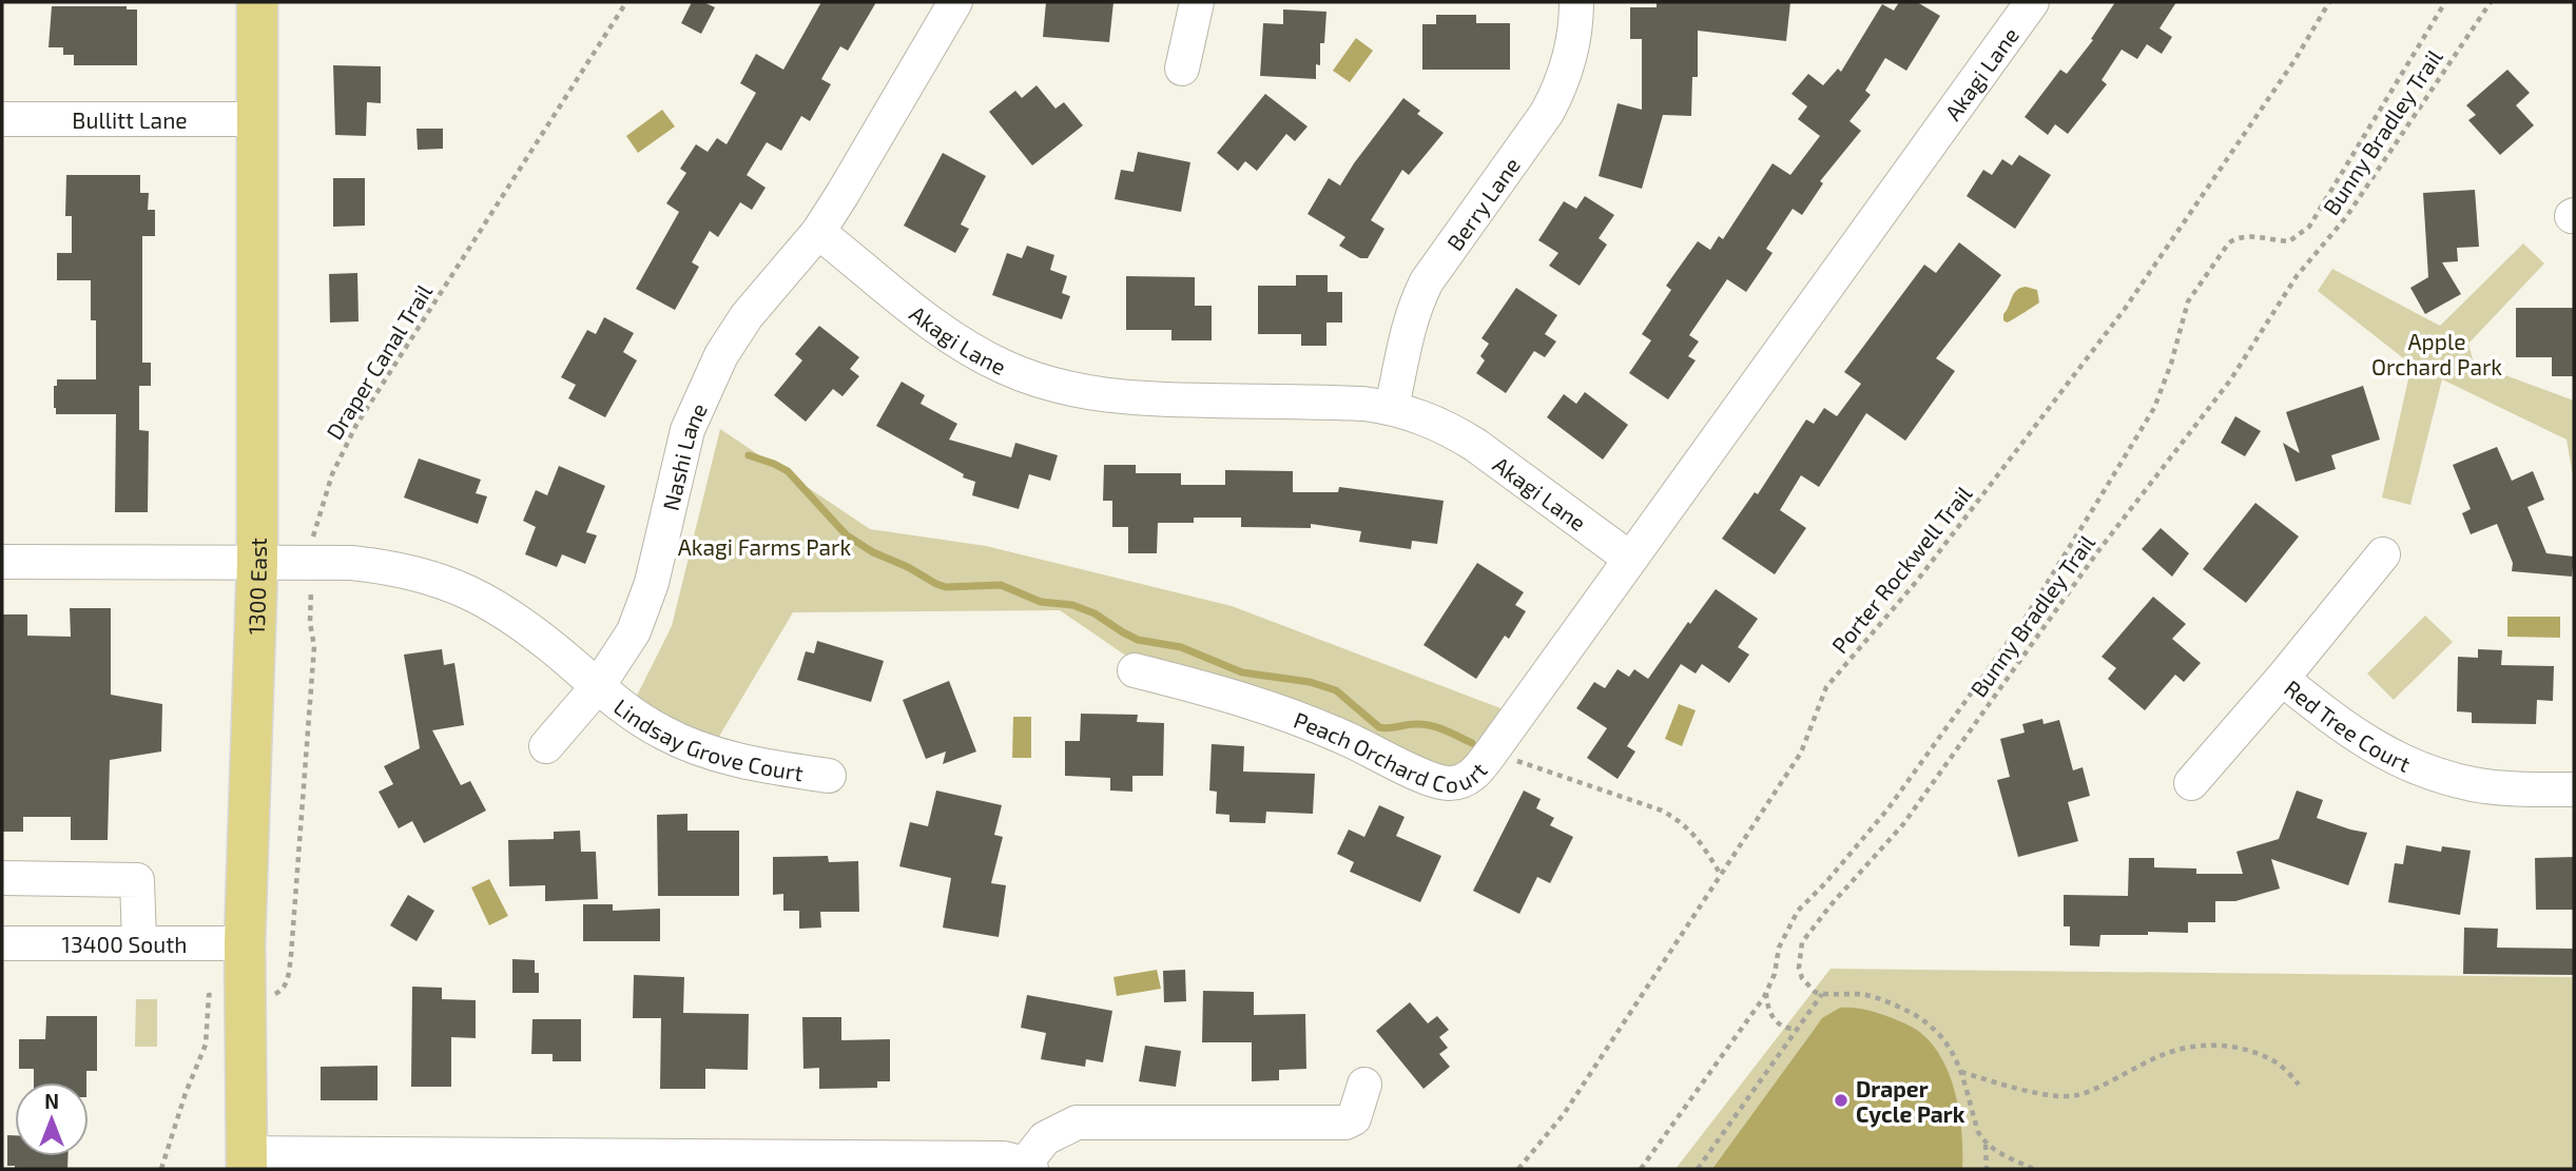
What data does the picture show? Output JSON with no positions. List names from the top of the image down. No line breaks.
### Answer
{"streets":{"main road":["1300 East"],"street":["Akagi Lane","Bullitt Lane","Berry Lane","Nashi Lane","Red Tree Court","Lindsay Grove Court","Peach Orchard Court","13400 South"],"path":["Bunny Bradley Trail","Draper Canal Trail","Porter Rockwell Trail"]},"crossings":[["Akagi Lane","Berry Lane"],["Akagi Lane","Nashi Lane"],["Akagi Lane","Peach Orchard Court"],["Bullitt Lane","1300 East"],["Nashi Lane","Lindsay Grove Court"],["1300 East","13400 South"]],"parks":["Apple Orchard Park","Akagi Farms Park"],"places":["Draper Cycle Park"],"north":"top"}
